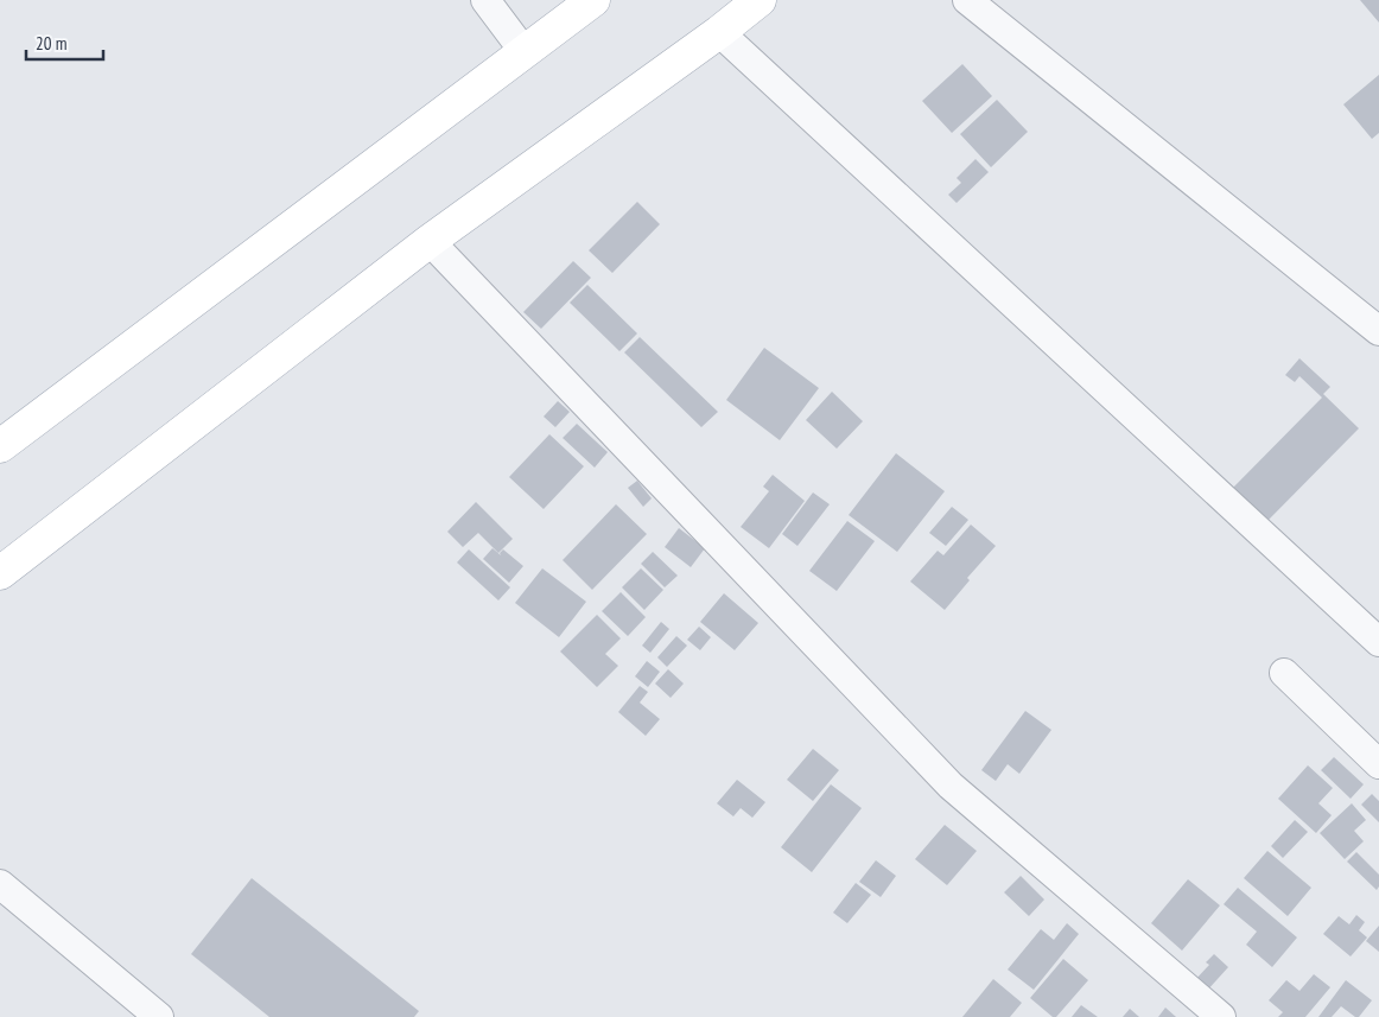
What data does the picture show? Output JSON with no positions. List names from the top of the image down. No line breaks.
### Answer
{"scale_bar":"20 m"}
